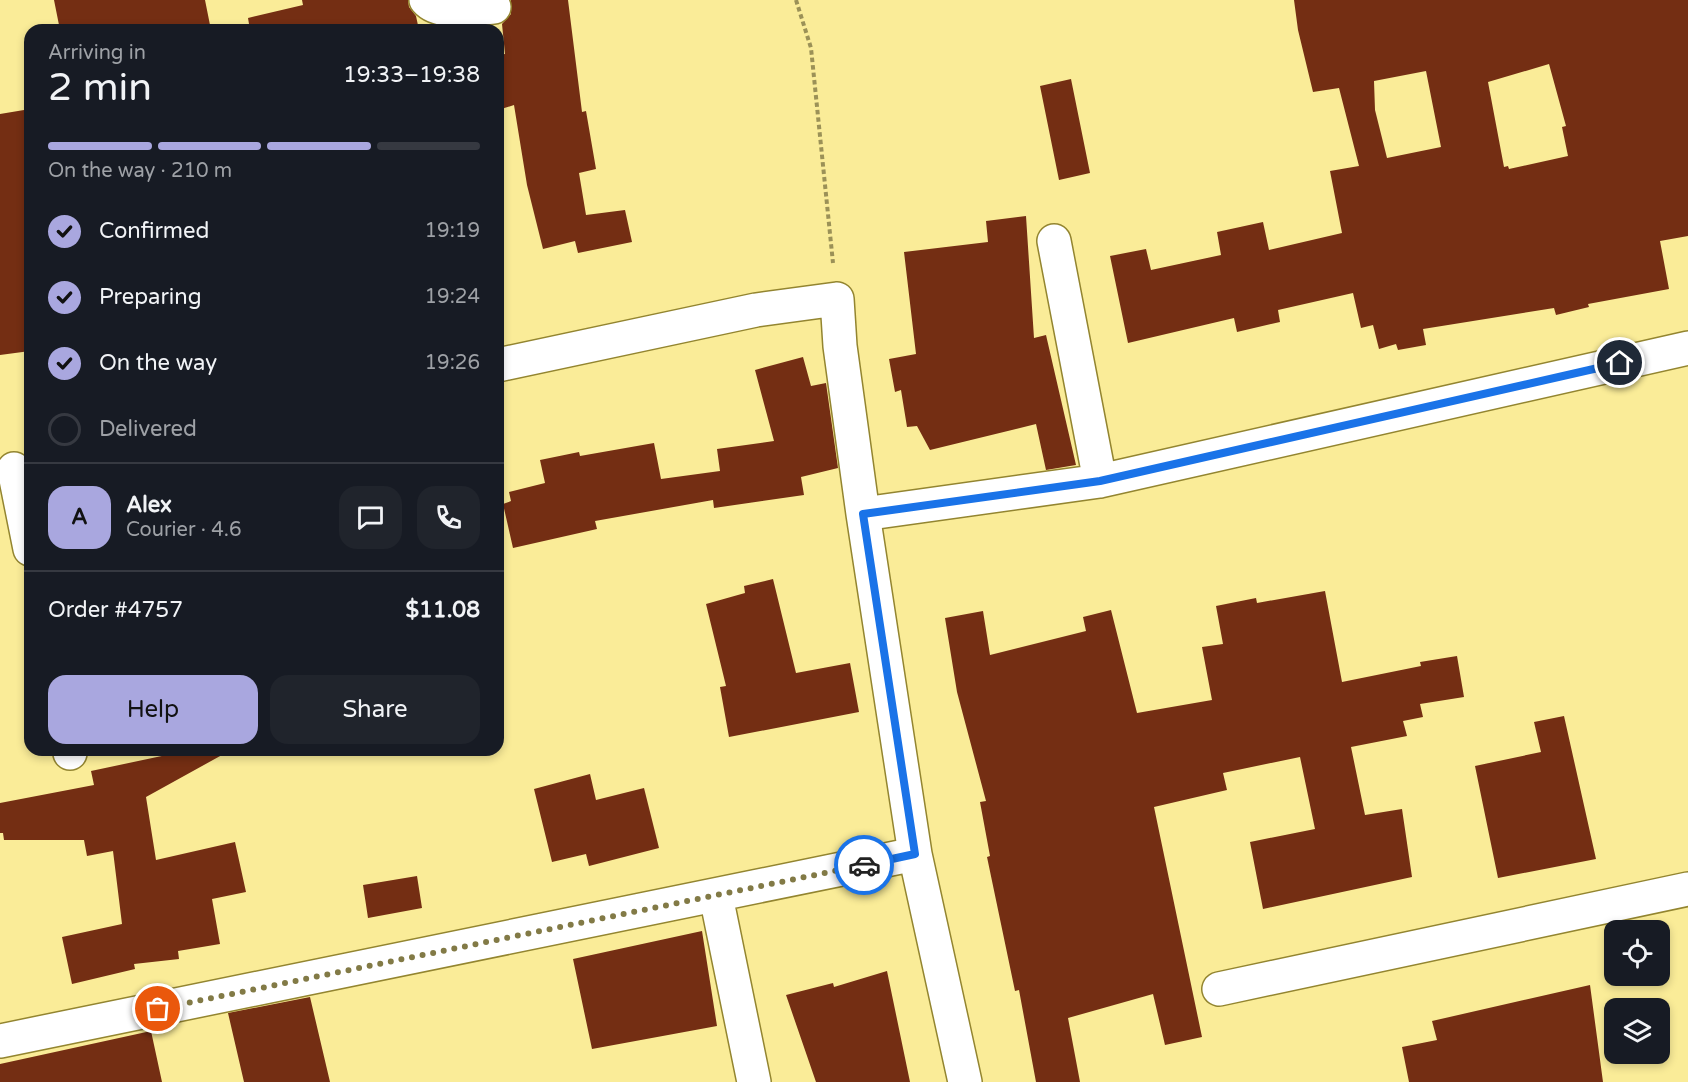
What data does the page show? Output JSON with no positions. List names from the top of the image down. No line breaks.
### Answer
{"page":{"heading":["2 min","Arriving in","19:33–19:38"],"panel":["Alex","Courier · 4.6","Order #4757","$11.08"],"bar":"On the way · 210 m","list":[["Confirmed","19:19"],["Preparing","19:24"],["On the way","19:26"],"Delivered"],"round":"A","buttons":["Help","Share"]}}
